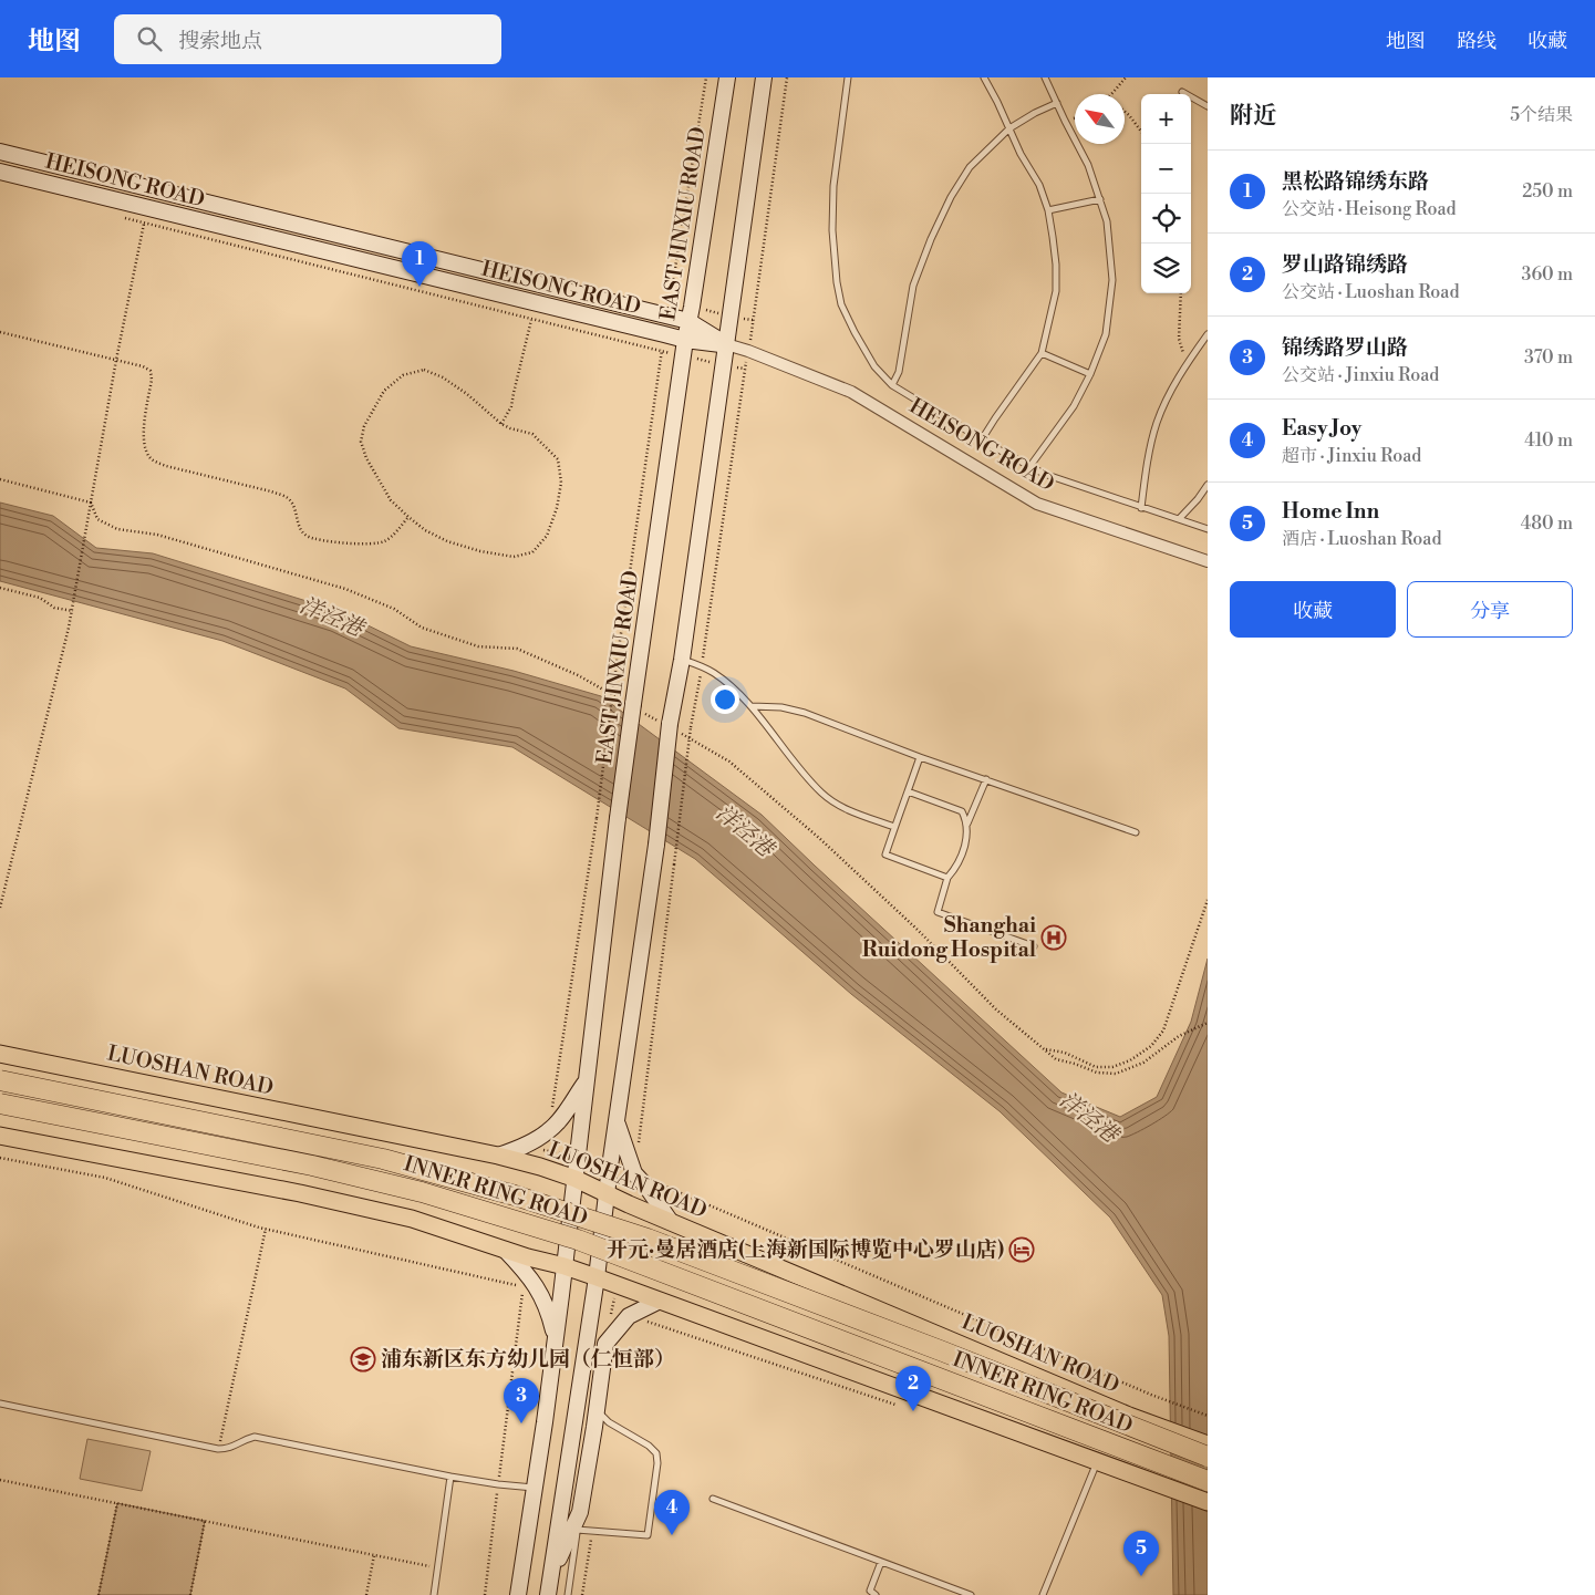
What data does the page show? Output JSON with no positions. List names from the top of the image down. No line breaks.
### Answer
{"streets":{"highway":["INNER RING ROAD"],"main road":["HEISONG ROAD","EAST JINXIU ROAD","LUOSHAN ROAD"]},"crossings":[["HEISONG ROAD","EAST JINXIU ROAD"],["EAST JINXIU ROAD","LUOSHAN ROAD"]],"water":["洋泾港"],"places":{"hospital":["Shanghai Ruidong Hospital"],"hotel":["开元·曼居酒店(上海新国际博览中心罗山店)"],"school or university":["浦东新区东方幼儿园（仁恒部）"]},"north":"top left","page":{"header":"地图","search":"搜索地点","nav":["地图","路线","收藏"],"heading":["附近","5个结果"],"map_buttons":["+","−"],"list":[{"mark":"1","name":"黑松路锦绣东路","note":"公交站 · Heisong Road","value":"250 m"},{"mark":"2","name":"罗山路锦绣路","note":"公交站 · Luoshan Road","value":"360 m"},{"mark":"3","name":"锦绣路罗山路","note":"公交站 · Jinxiu Road","value":"370 m"},{"mark":"4","name":"Easy Joy","note":"超市 · Jinxiu Road","value":"410 m"},{"mark":"5","name":"Home Inn","note":"酒店 · Luoshan Road","value":"480 m"}],"pins":["1","2","3","4","5"],"buttons":["收藏","分享"]}}
